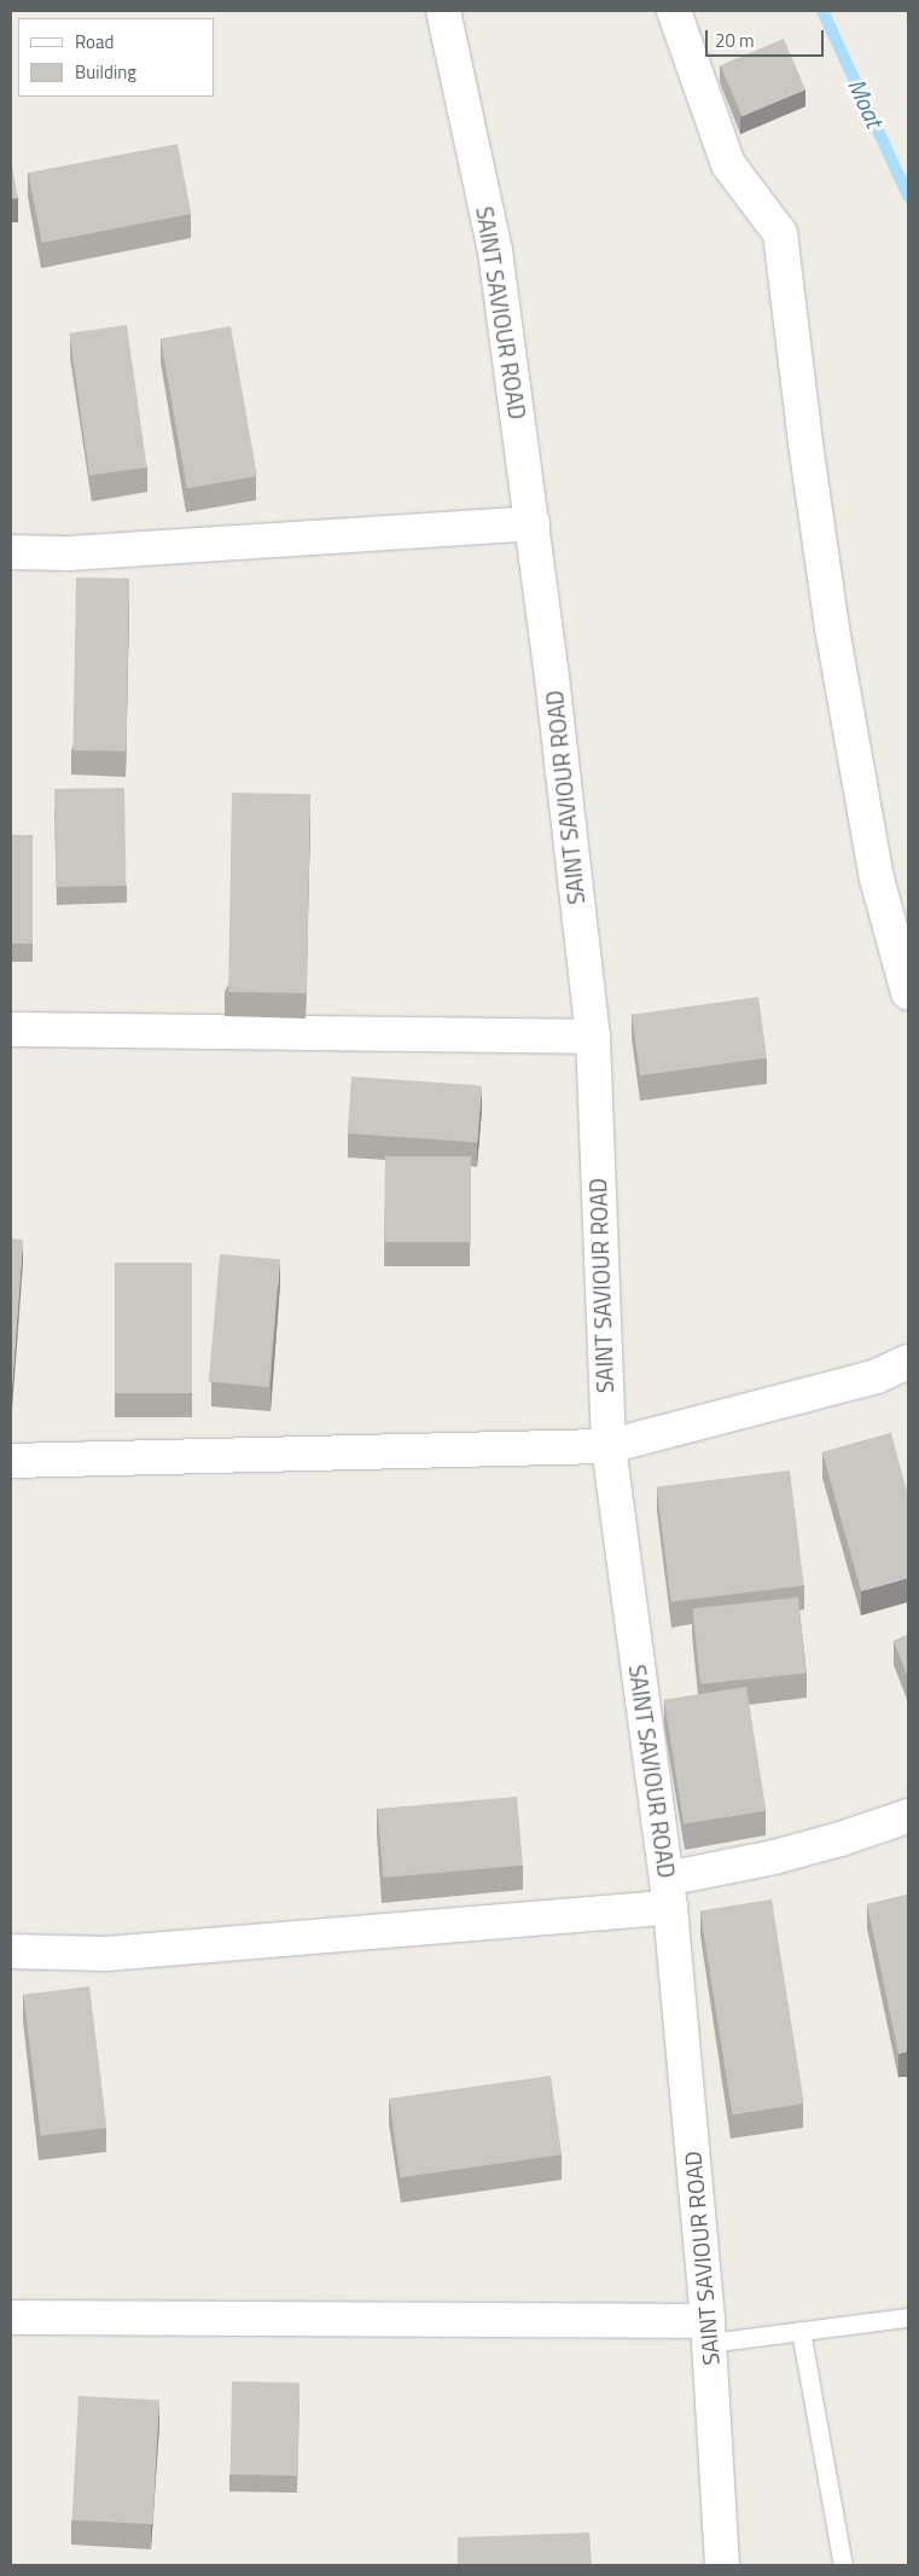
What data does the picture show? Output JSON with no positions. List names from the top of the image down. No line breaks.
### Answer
{"streets":{"street":["SAINT SAVIOUR ROAD"]},"water":["Moat"],"legend":["Road","Building"],"scale_bar":"20 m"}
